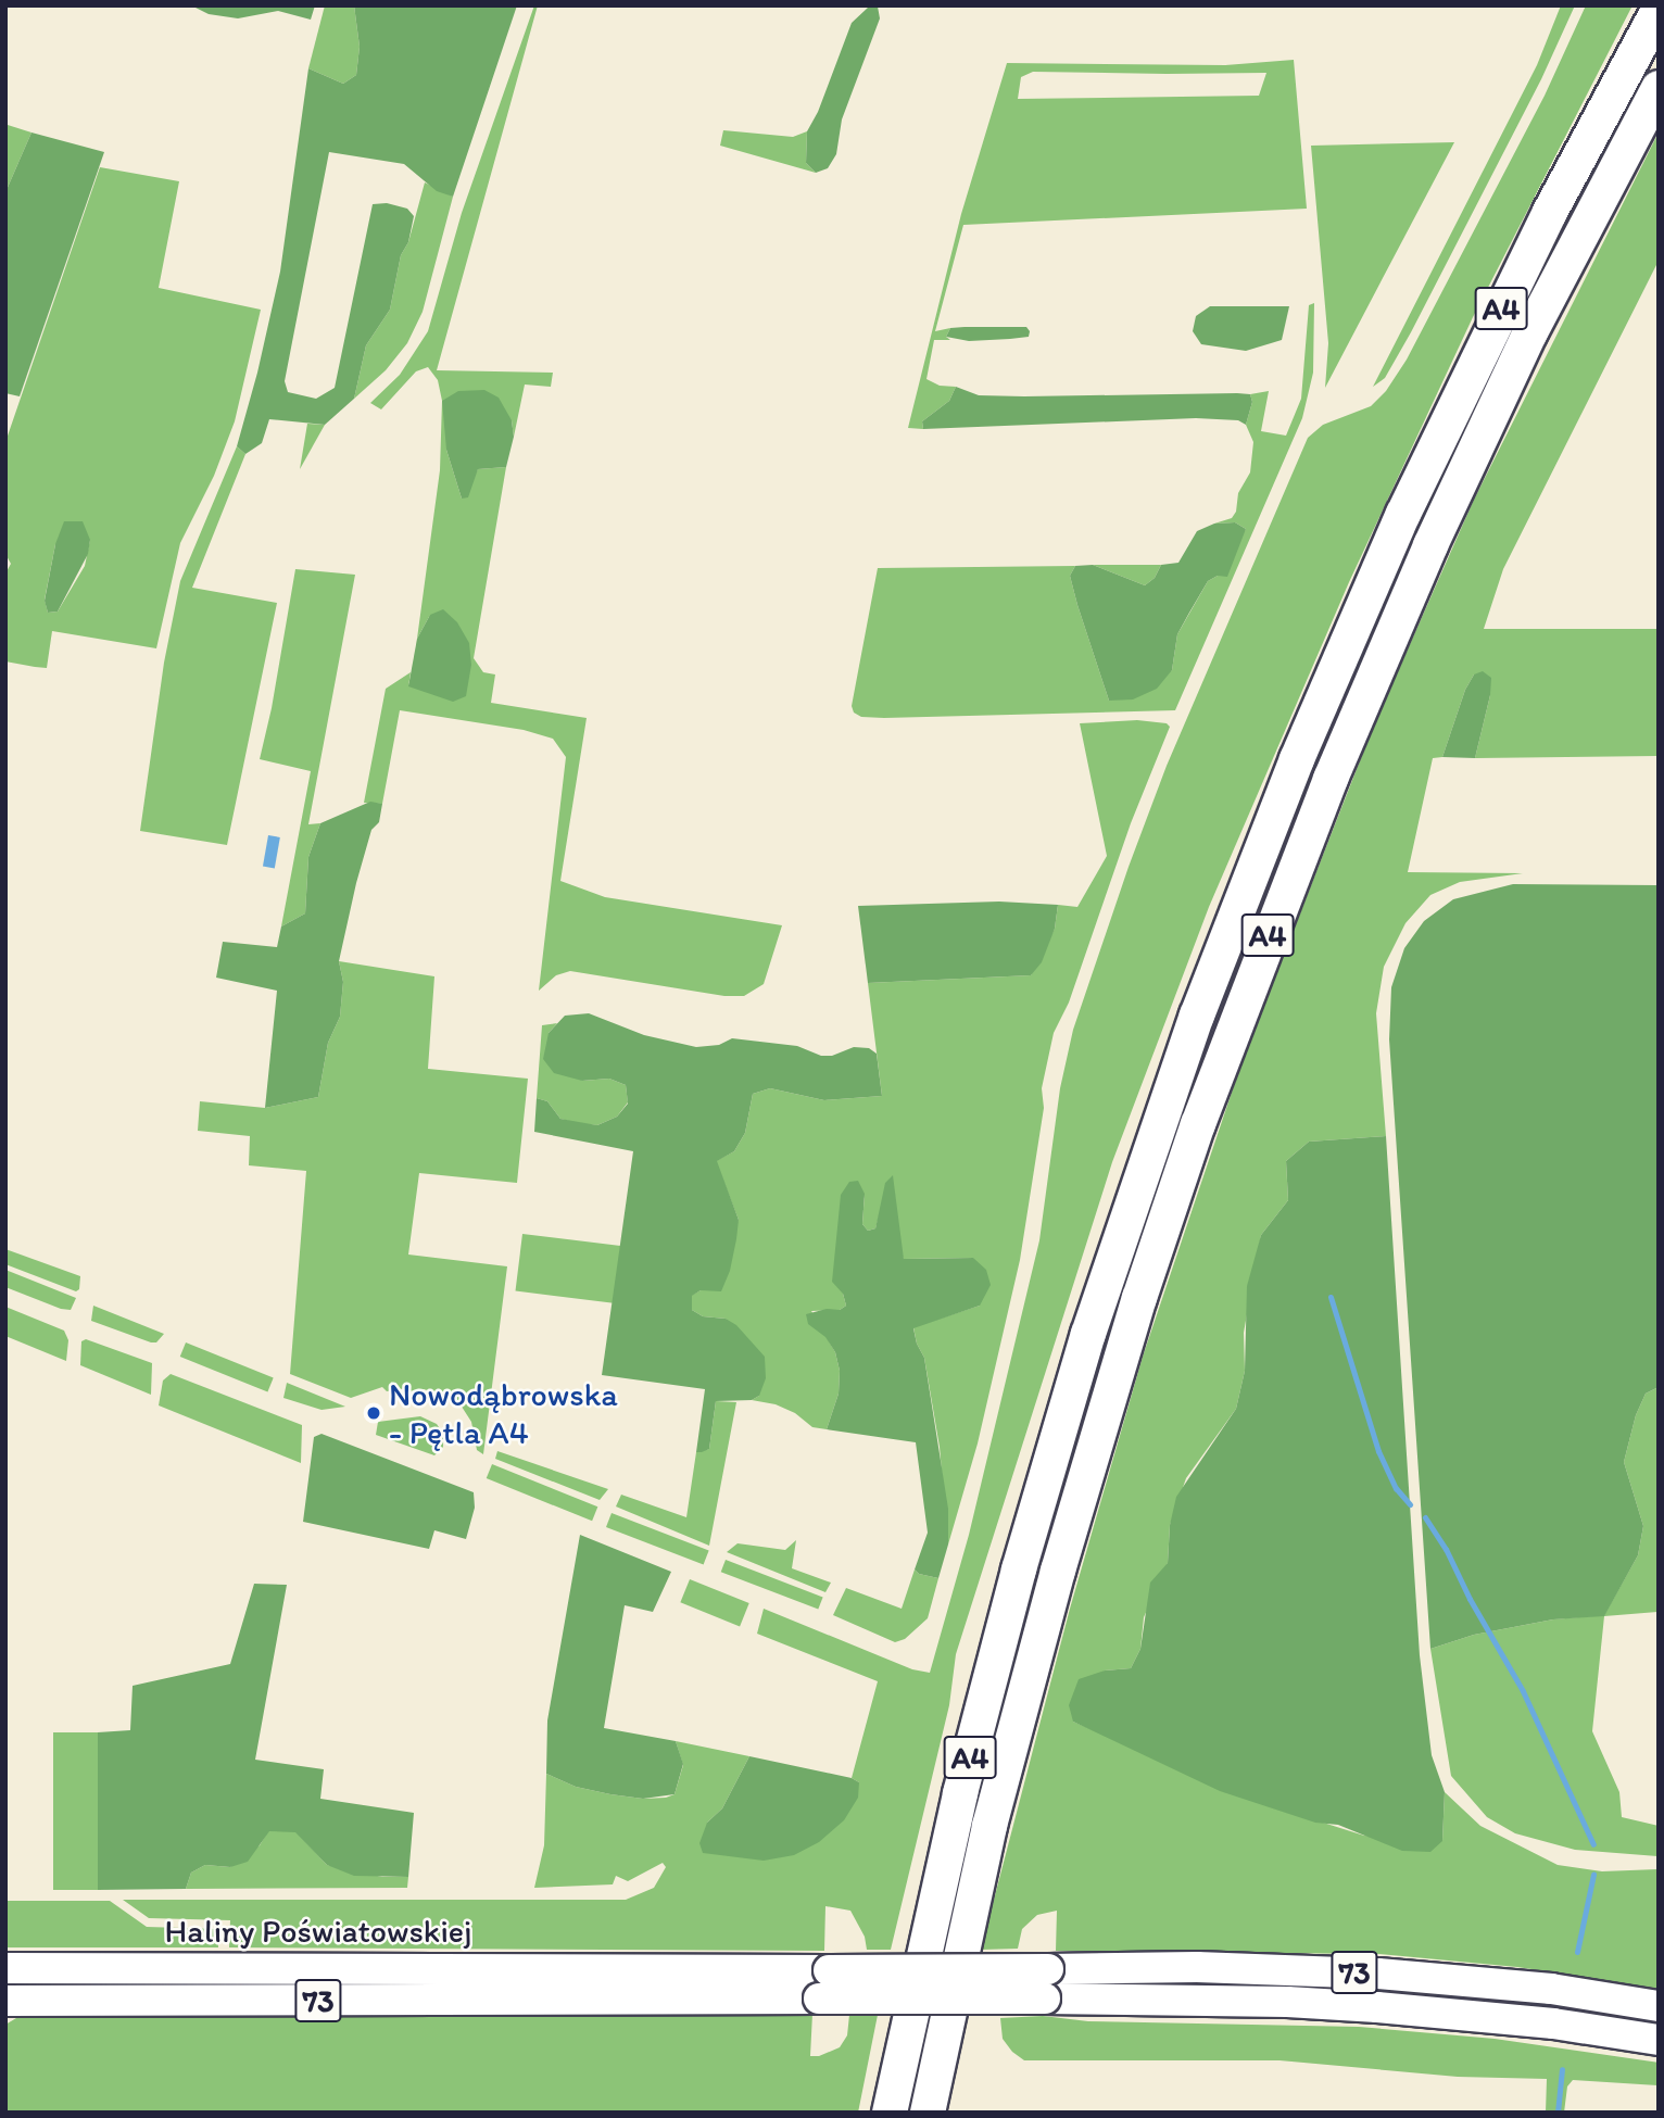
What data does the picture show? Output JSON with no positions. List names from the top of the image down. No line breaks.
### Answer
{"streets":{"highway":["A4"],"main road":["Haliny Poświatowskiej","73"]},"crossings":[["Haliny Poświatowskiej","73"]],"places":["Nowodąbrowska - Pętla A4"]}
